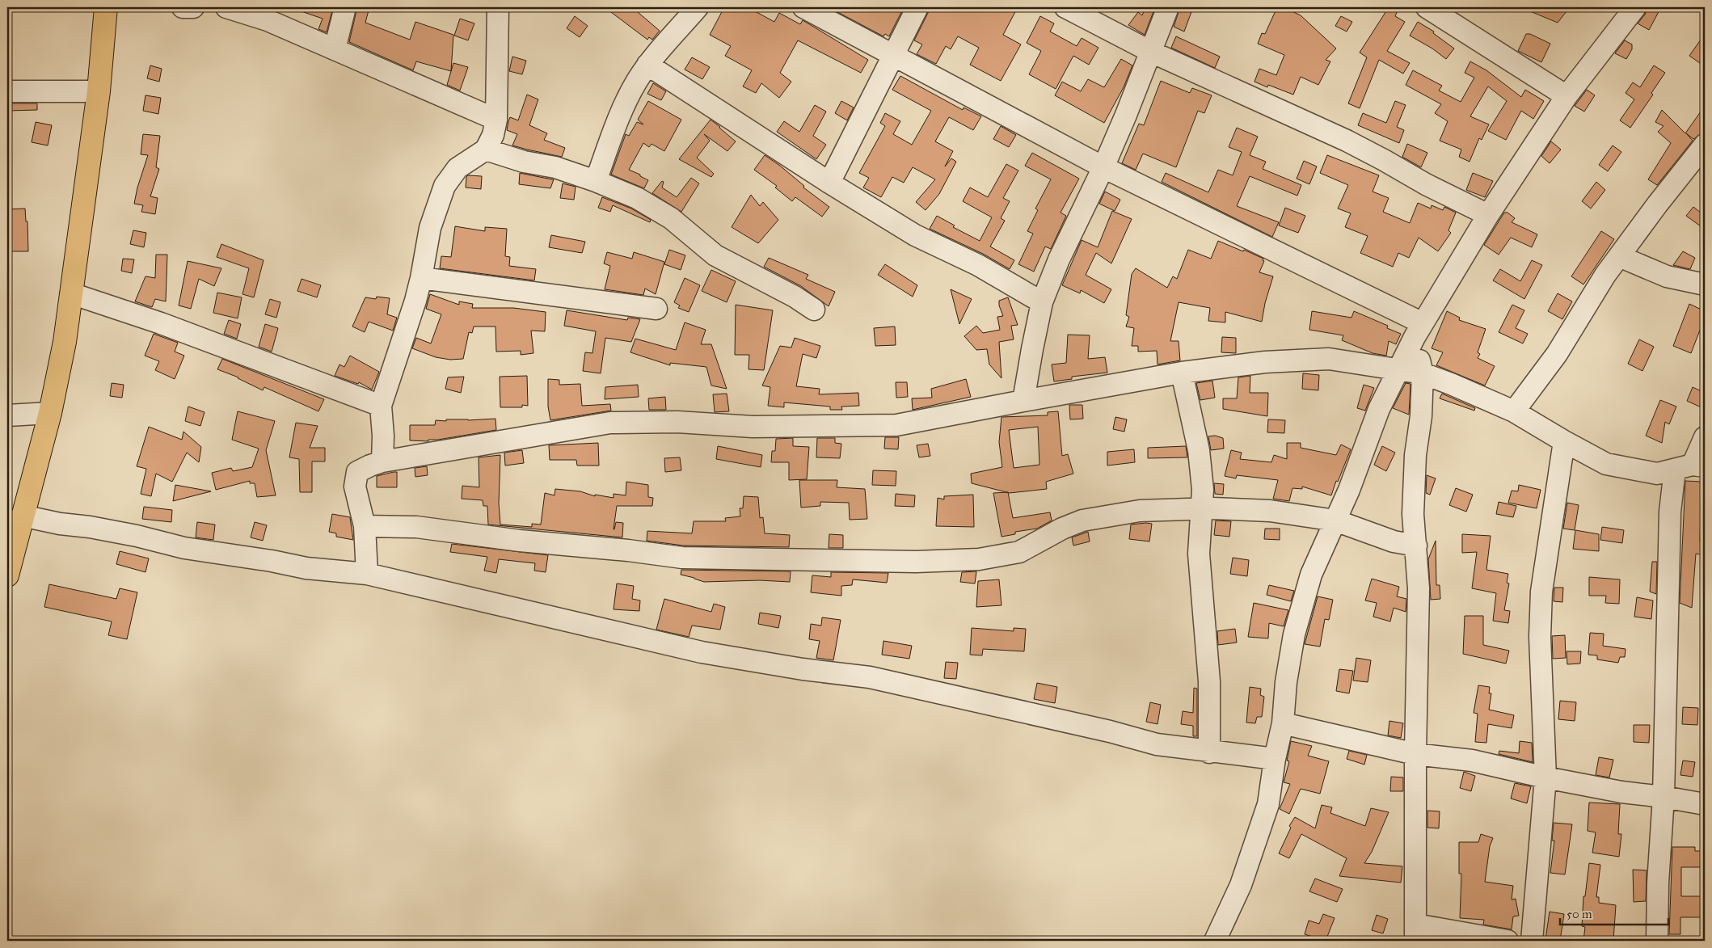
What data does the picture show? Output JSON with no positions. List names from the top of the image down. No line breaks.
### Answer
{"scale_bar":"50 m"}
